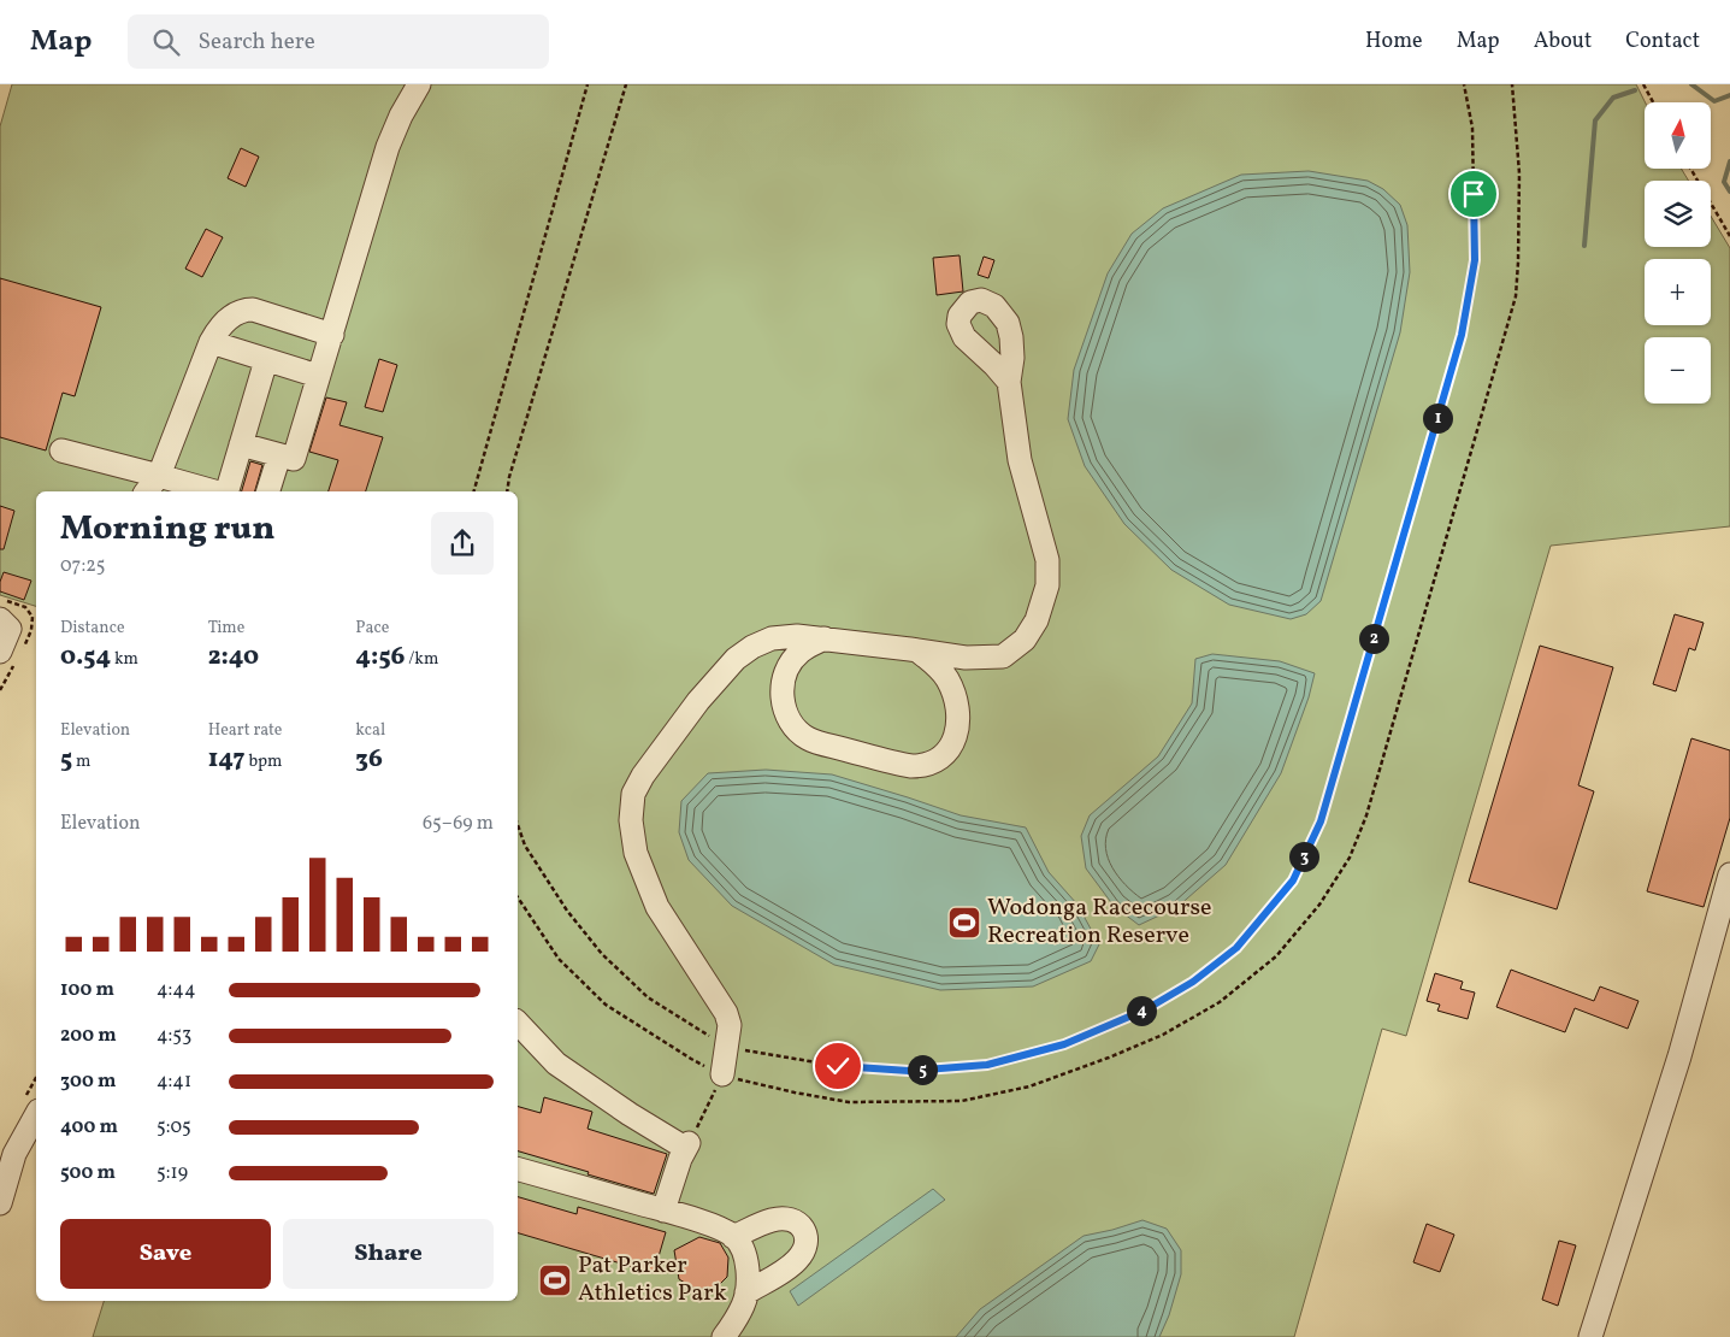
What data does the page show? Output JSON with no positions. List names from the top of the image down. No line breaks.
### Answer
{"places":{"sports":["Wodonga Racecourse Recreation Reserve","Pat Parker Athletics Park"]},"north":"top","page":{"header":"Map","search":"Search here","nav":["Home","Map","About","Contact"],"map_buttons":["+","−"],"pins":["1","2","3","4","5"],"heading":["Morning run","07:25"],"stats":[["Distance","0.54 km"],["Time","2:40"],["Pace","4:56 /km"],["Elevation","5 m"],["Heart rate","147 bpm"],["kcal","36"]],"chart":["Elevation","65–69 m"],"list":[{"name":"100 m","note":"4:44"},{"name":"200 m","note":"4:53"},{"name":"300 m","note":"4:41"},{"name":"400 m","note":"5:05"},{"name":"500 m","note":"5:19"}],"buttons":["Save","Share"]}}
